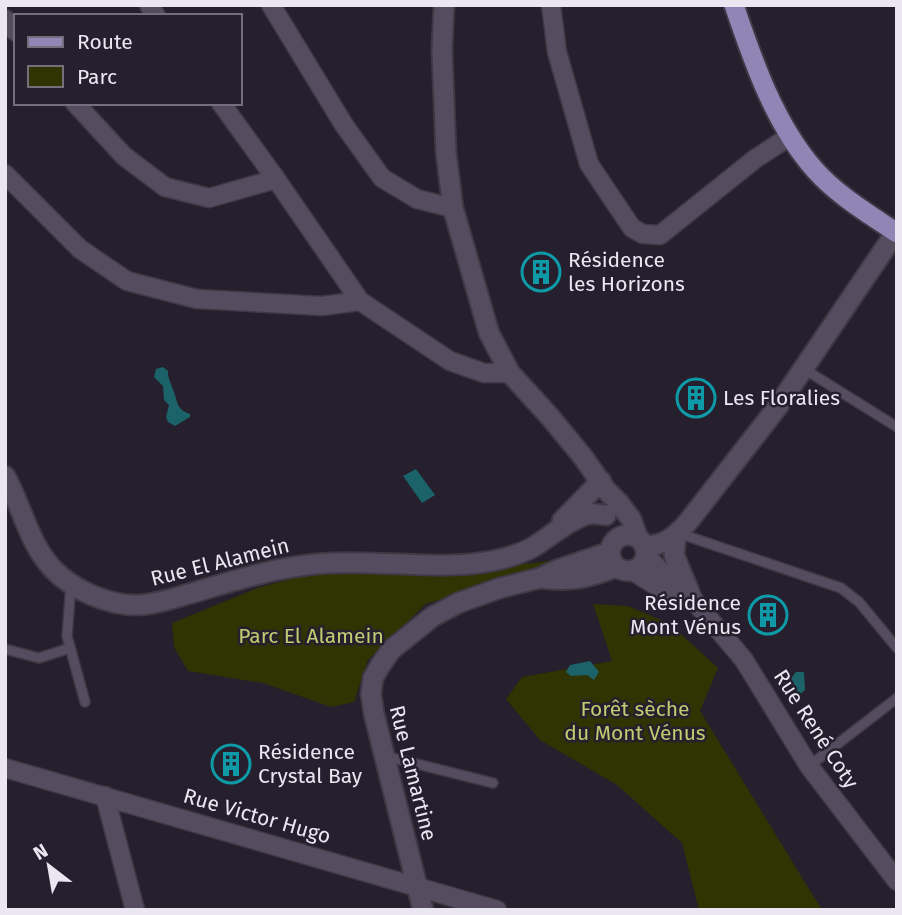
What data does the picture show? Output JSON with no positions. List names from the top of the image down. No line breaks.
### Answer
{"streets":{"street":["Rue El Alamein","Rue René Coty","Rue Lamartine","Rue Victor Hugo"]},"crossings":[["Rue René Coty","Rue Lamartine"],["Rue Lamartine","Rue Victor Hugo"]],"parks":["Parc El Alamein","Forêt sèche du Mont Vénus"],"places":{"building":["Résidence les Horizons","Les Floralies","Résidence Mont Vénus","Résidence Crystal Bay"]},"legend":["Route","Parc"],"north":"top left"}
